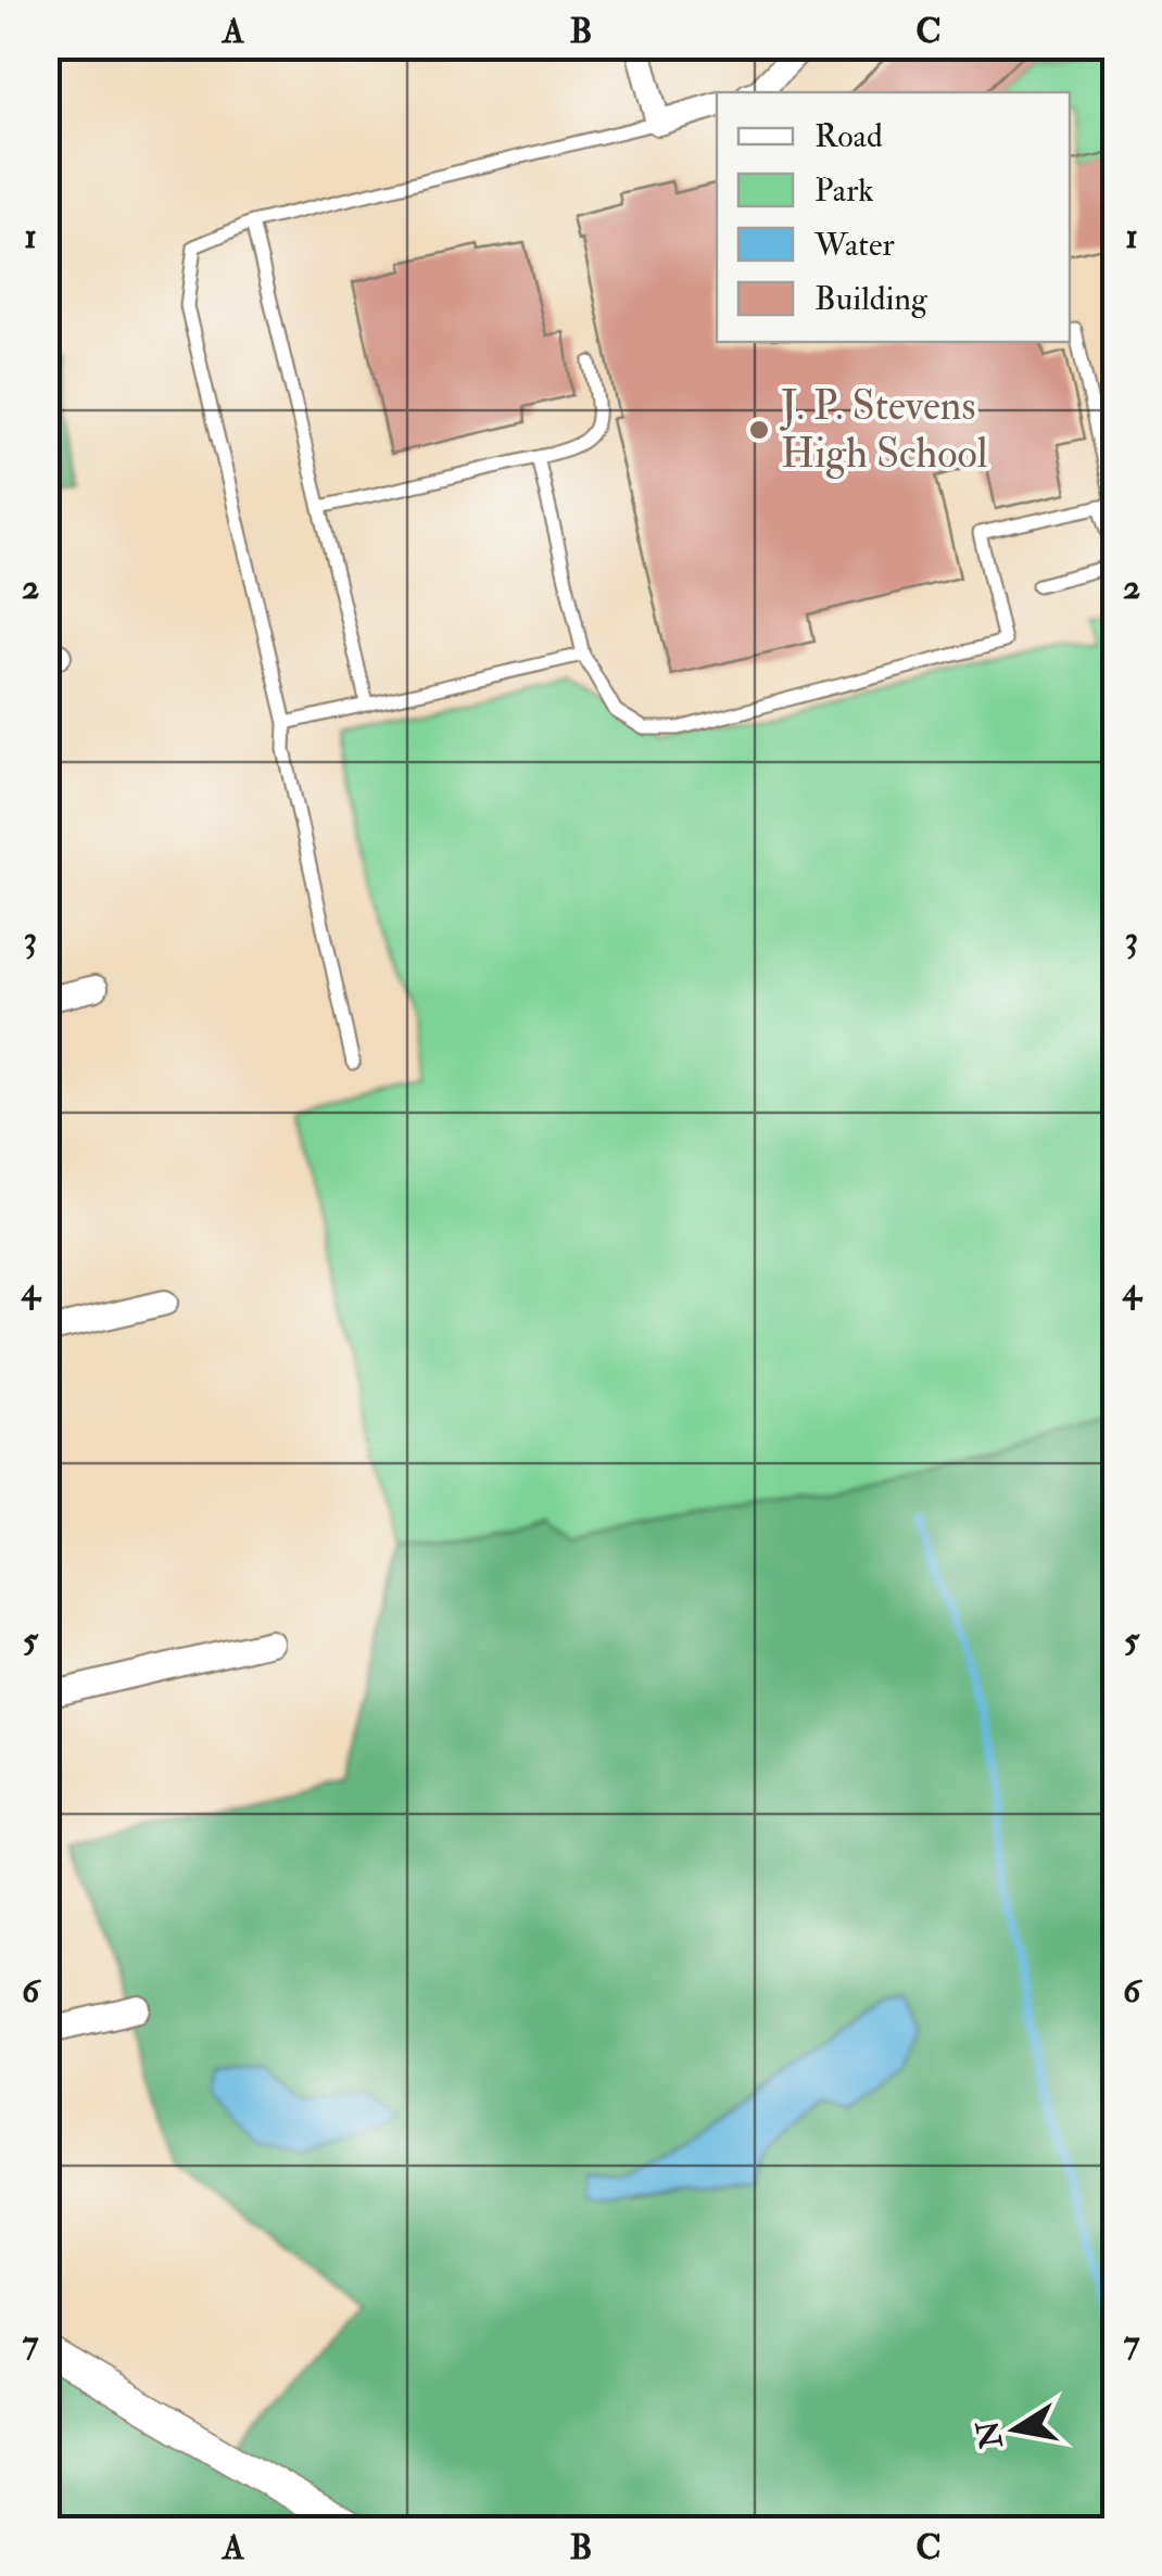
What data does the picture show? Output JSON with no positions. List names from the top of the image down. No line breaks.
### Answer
{"places":["J. P. Stevens High School"],"legend":["Road","Park","Water","Building"],"north":"left","grid":{"columns":["A","B","C"],"rows":["1","2","3","4","5","6","7"]}}
